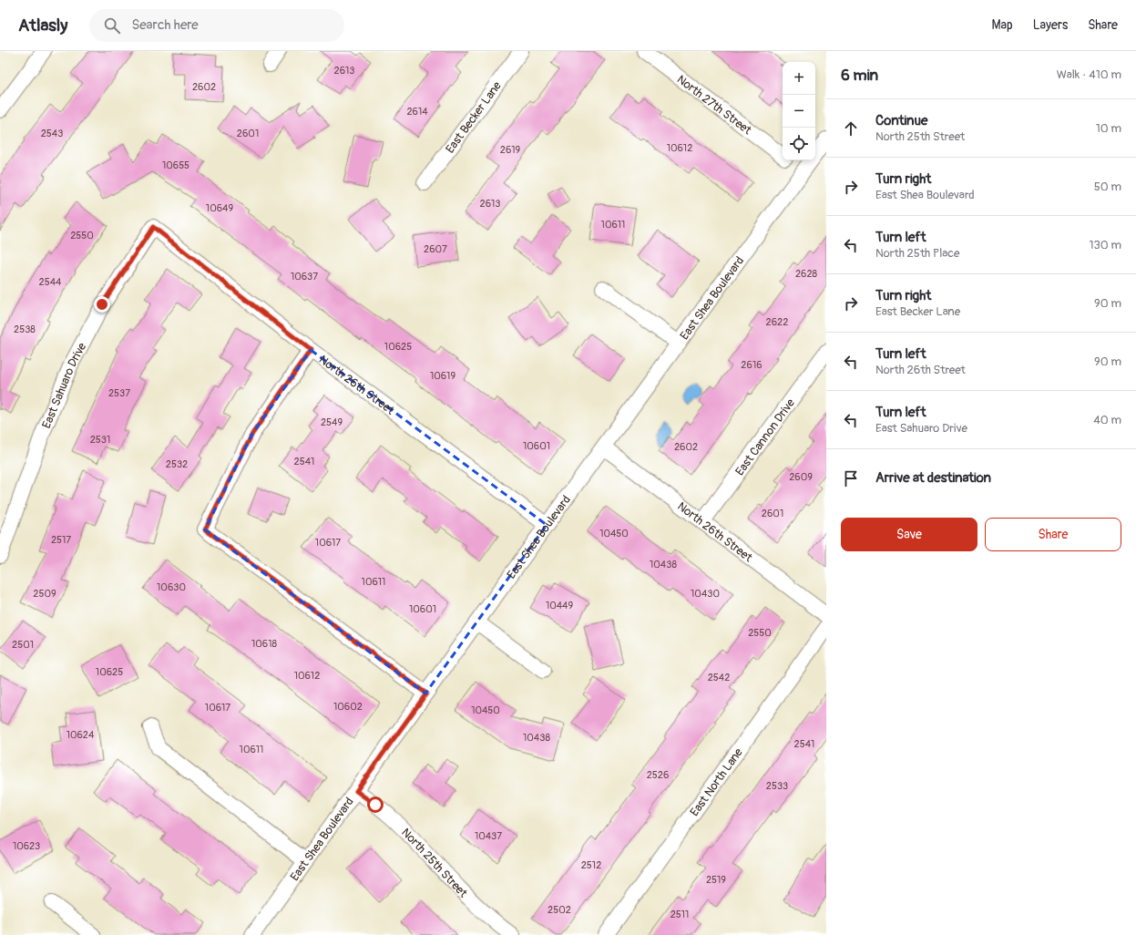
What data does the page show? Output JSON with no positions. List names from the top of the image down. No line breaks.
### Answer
{"streets":{"street":["North 27th Street","East Becker Lane","East Shea Boulevard","North 26th Street","East Sahuaro Drive","East Cannon Drive","East North Lane","North 25th Street"]},"crossings":[["North 27th Street","East Shea Boulevard"],["East Shea Boulevard","North 26th Street"],["East Shea Boulevard","North 25th Street"],["North 26th Street","East Sahuaro Drive"],["North 26th Street","East Cannon Drive"]],"house_numbers":["2613","2602","2614","2543","2601","10612","2619","10655","2613","10649","10611","2550","2607","2628","10637","2544","2622","2538","10625","2616","10619","2537","2549","2531","10601","2602","2541","2532","2609","2601","10450","2517","10617","10438","10611","10630","2509","10430","10449","10601","2550","10618","2501","10625","10612","2542","10602","10617","10450","10624","10438","2541","10611","2526","2533","10437","10623","2512","2519","2502","2511"],"page":{"header":"Atlasly","search":"Search here","nav":["Map","Layers","Share"],"heading":["6 min","Walk · 410 m"],"map_buttons":["+","−"],"list":[["Continue","North 25th Street","10 m"],["Turn right","East Shea Boulevard","50 m"],["Turn left","North 25th Place","130 m"],["Turn right","East Becker Lane","90 m"],["Turn left","North 26th Street","90 m"],["Turn left","East Sahuaro Drive","40 m"],"Arrive at destination"],"buttons":["Save","Share"]}}
